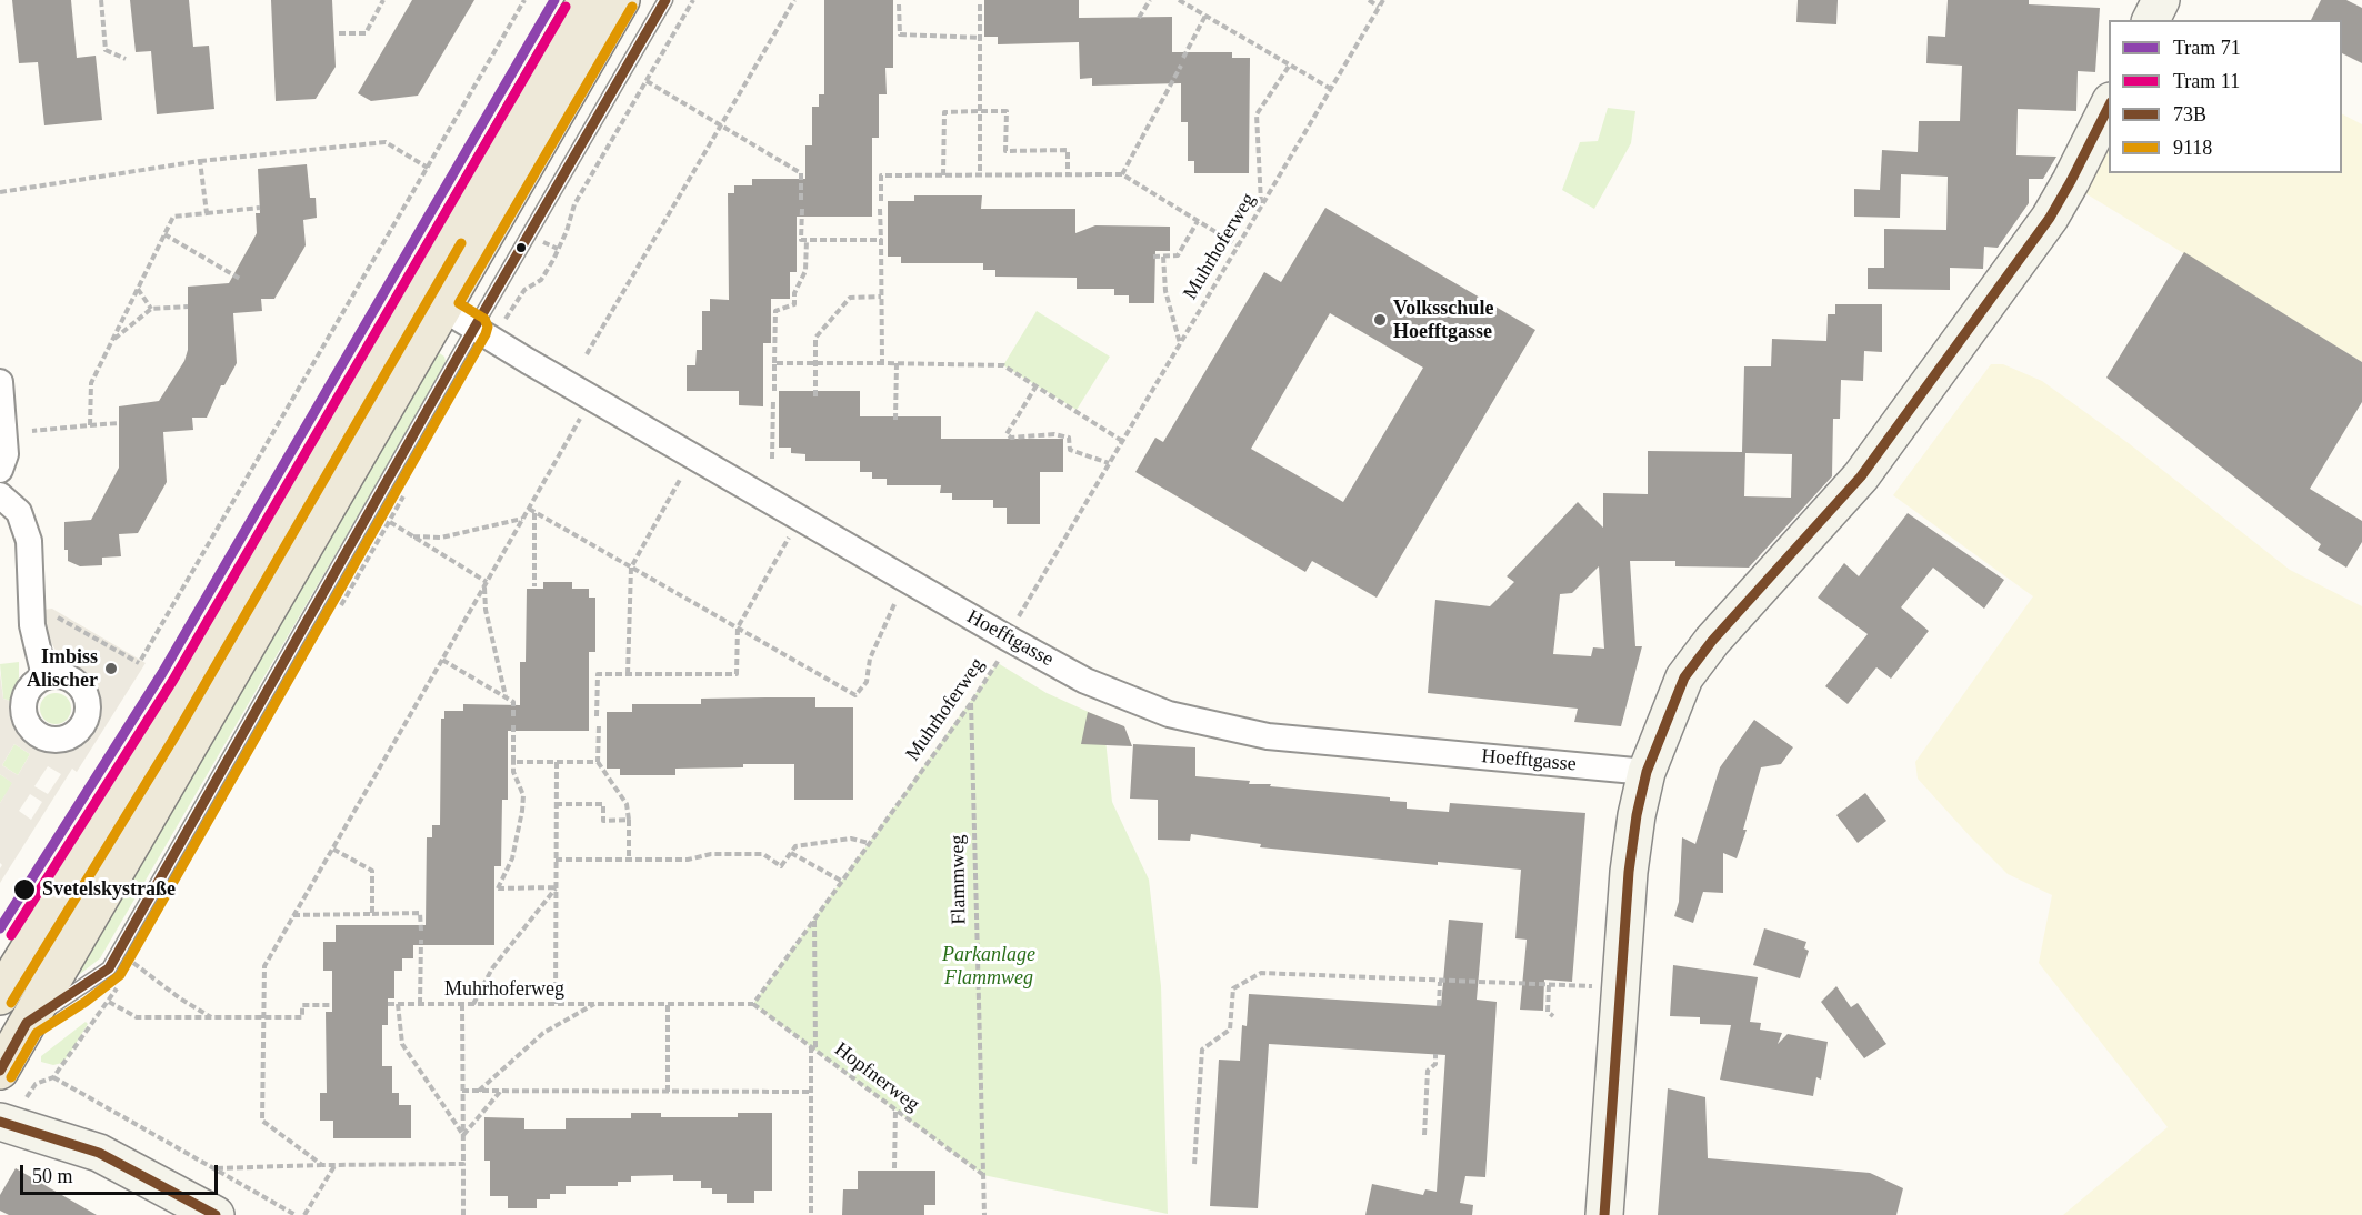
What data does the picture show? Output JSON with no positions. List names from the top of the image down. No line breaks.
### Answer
{"streets":{"street":["Hoefftgasse"],"path":["Muhrhoferweg","Flammweg","Hopfnerweg"]},"crossings":[["Muhrhoferweg","Hoefftgasse"],["Muhrhoferweg","Flammweg"],["Muhrhoferweg","Hopfnerweg"],["Flammweg","Hopfnerweg"]],"parks":["Parkanlage Flammweg"],"places":["Volksschule Hoefftgasse","Imbiss Alischer","Svetelskystraße"],"lines":["tram line 71","transit line 73B","tram line 11","transit line 9118"],"legend":["Tram 71","Tram 11","73B","9118"],"scale_bar":"50 m"}
